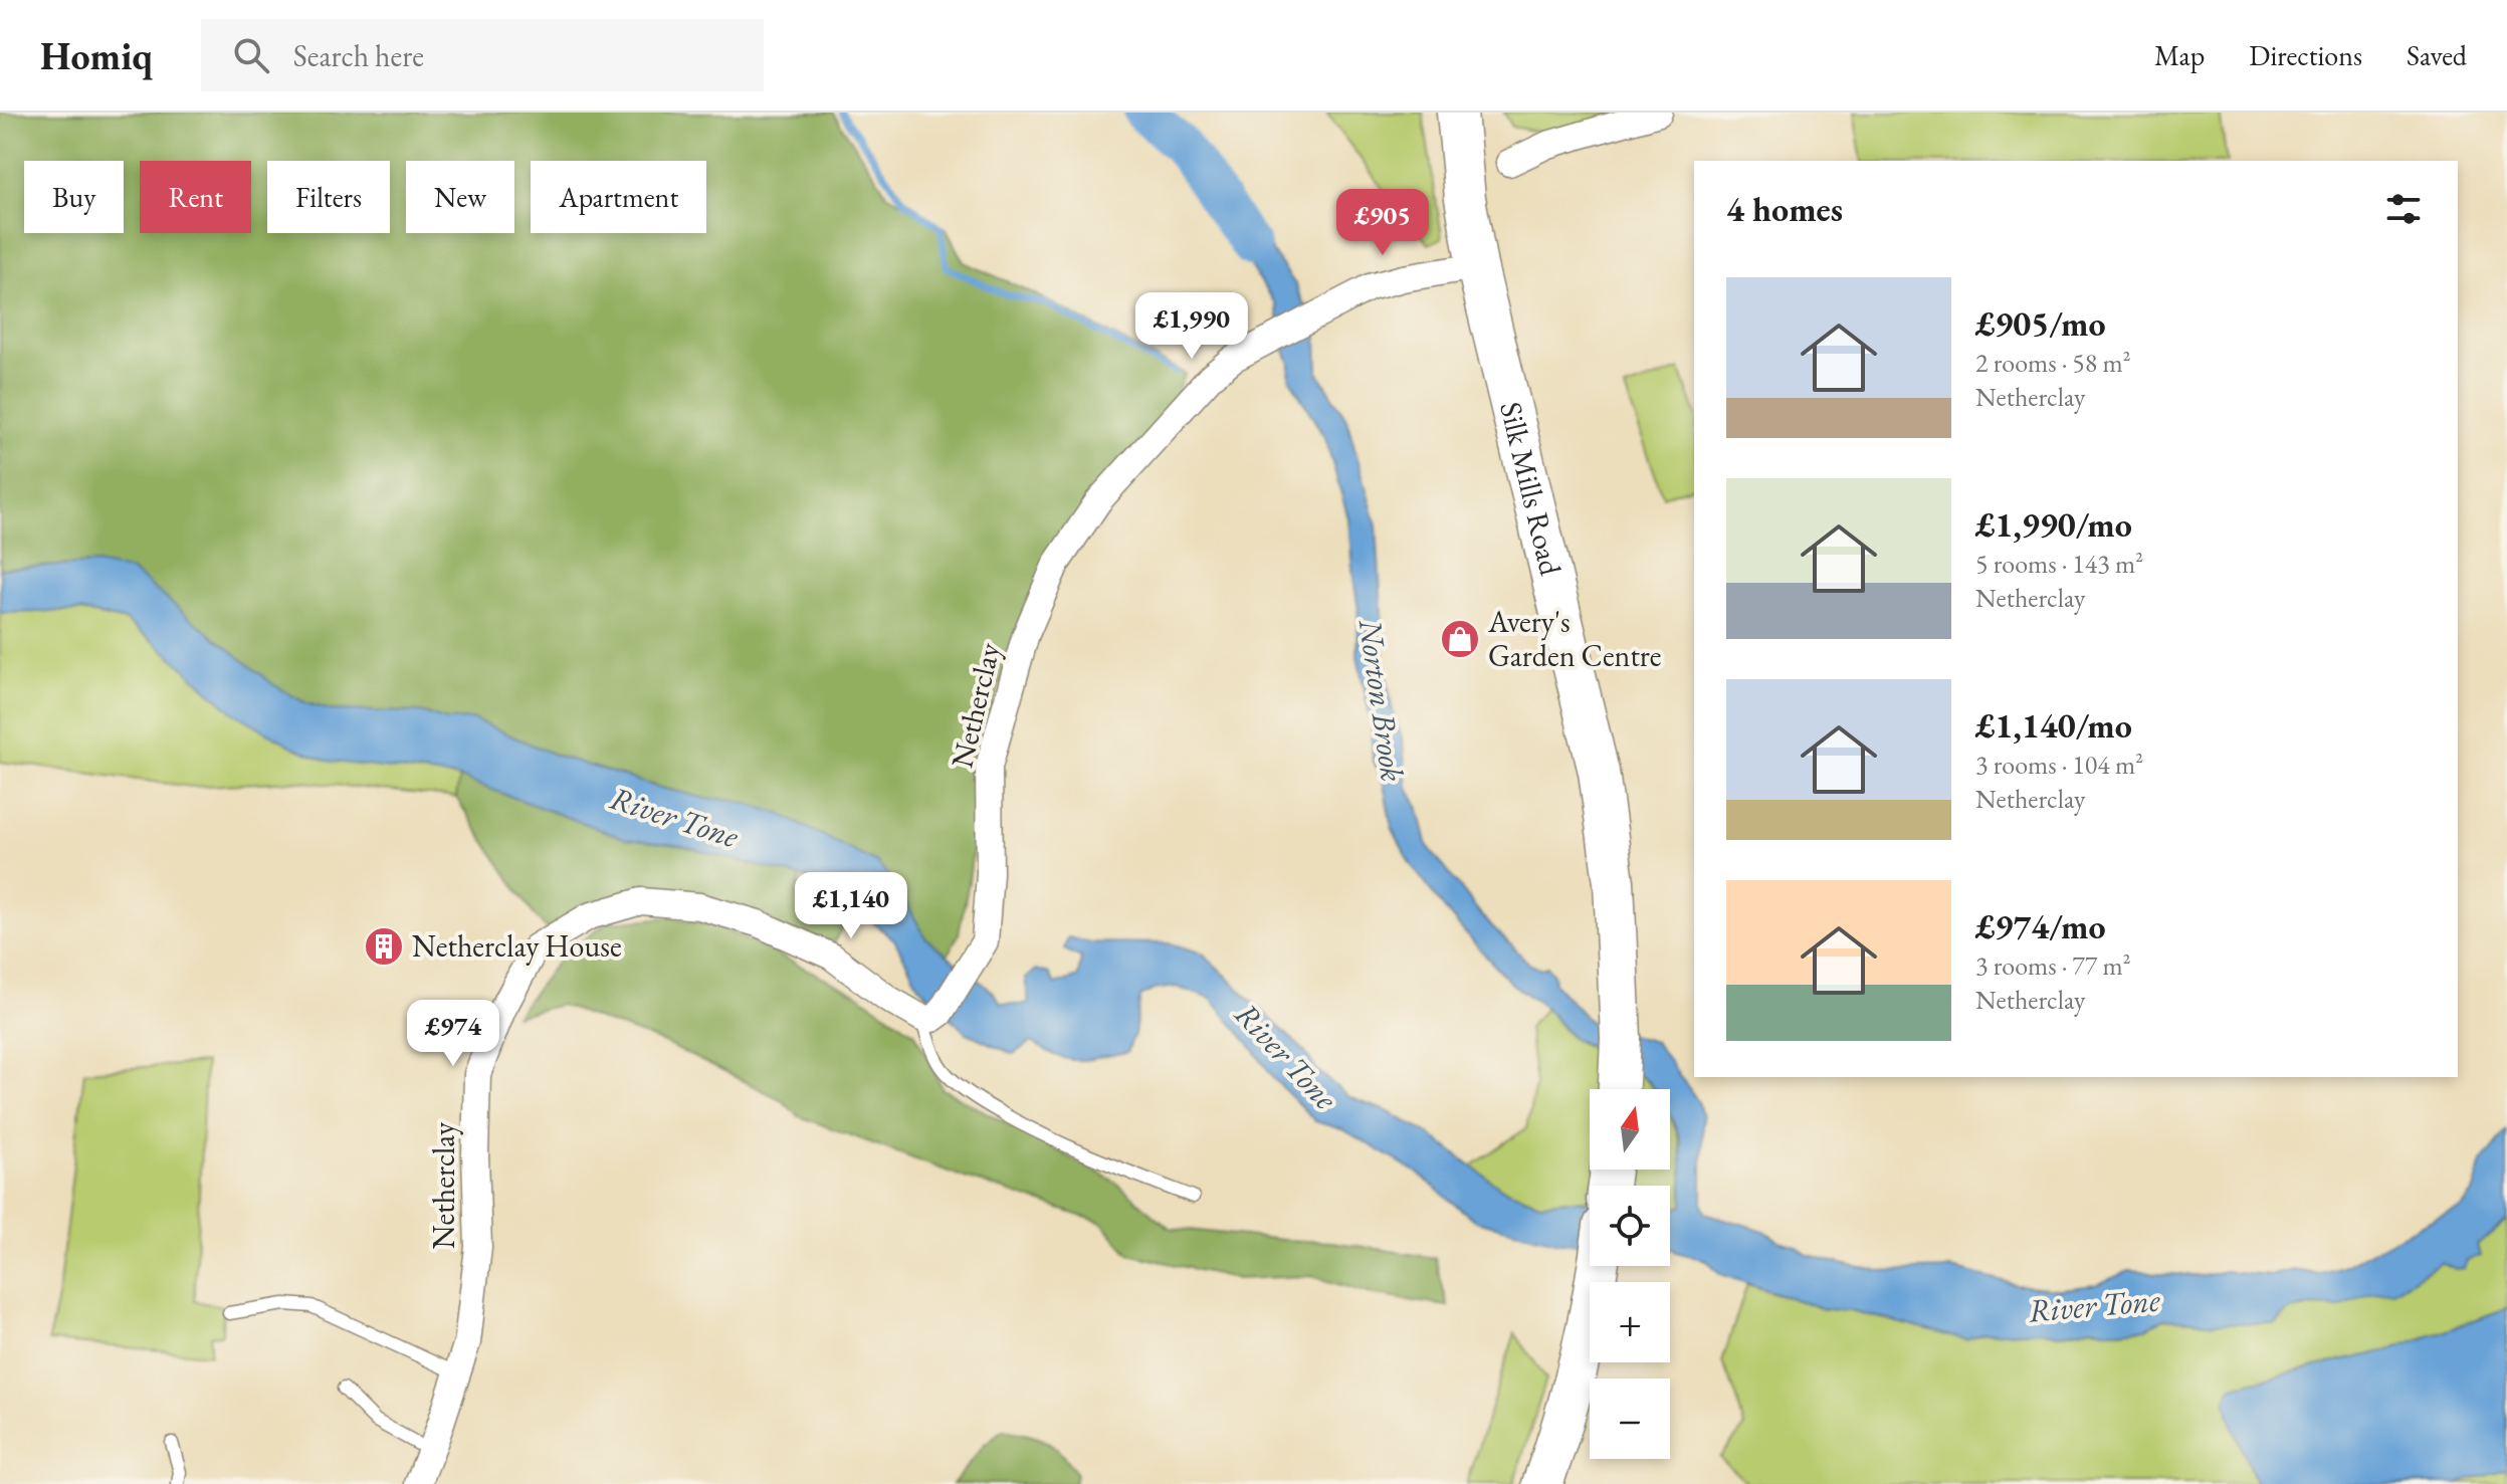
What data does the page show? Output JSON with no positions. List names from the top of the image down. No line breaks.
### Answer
{"streets":{"main road":["Silk Mills Road"],"street":["Netherclay"]},"crossings":[["Silk Mills Road","Netherclay"]],"water":["Norton Brook","River Tone"],"places":{"shop":["Avery's Garden Centre"],"building":["Netherclay House"]},"north":"top","page":{"header":"Homiq","search":"Search here","nav":["Map","Directions","Saved"],"chip":["Buy","Rent","Filters","New","Apartment"],"heading":"4 homes","price":["£905","£1,990","£1,140","£974"],"list":[{"name":"£905/mo","note":"2 rooms · 58 m² · Netherclay"},{"name":"£1,990/mo","note":"5 rooms · 143 m² · Netherclay"},{"name":"£1,140/mo","note":"3 rooms · 104 m² · Netherclay"},{"name":"£974/mo","note":"3 rooms · 77 m² · Netherclay"}],"map_buttons":["+","−"]}}
